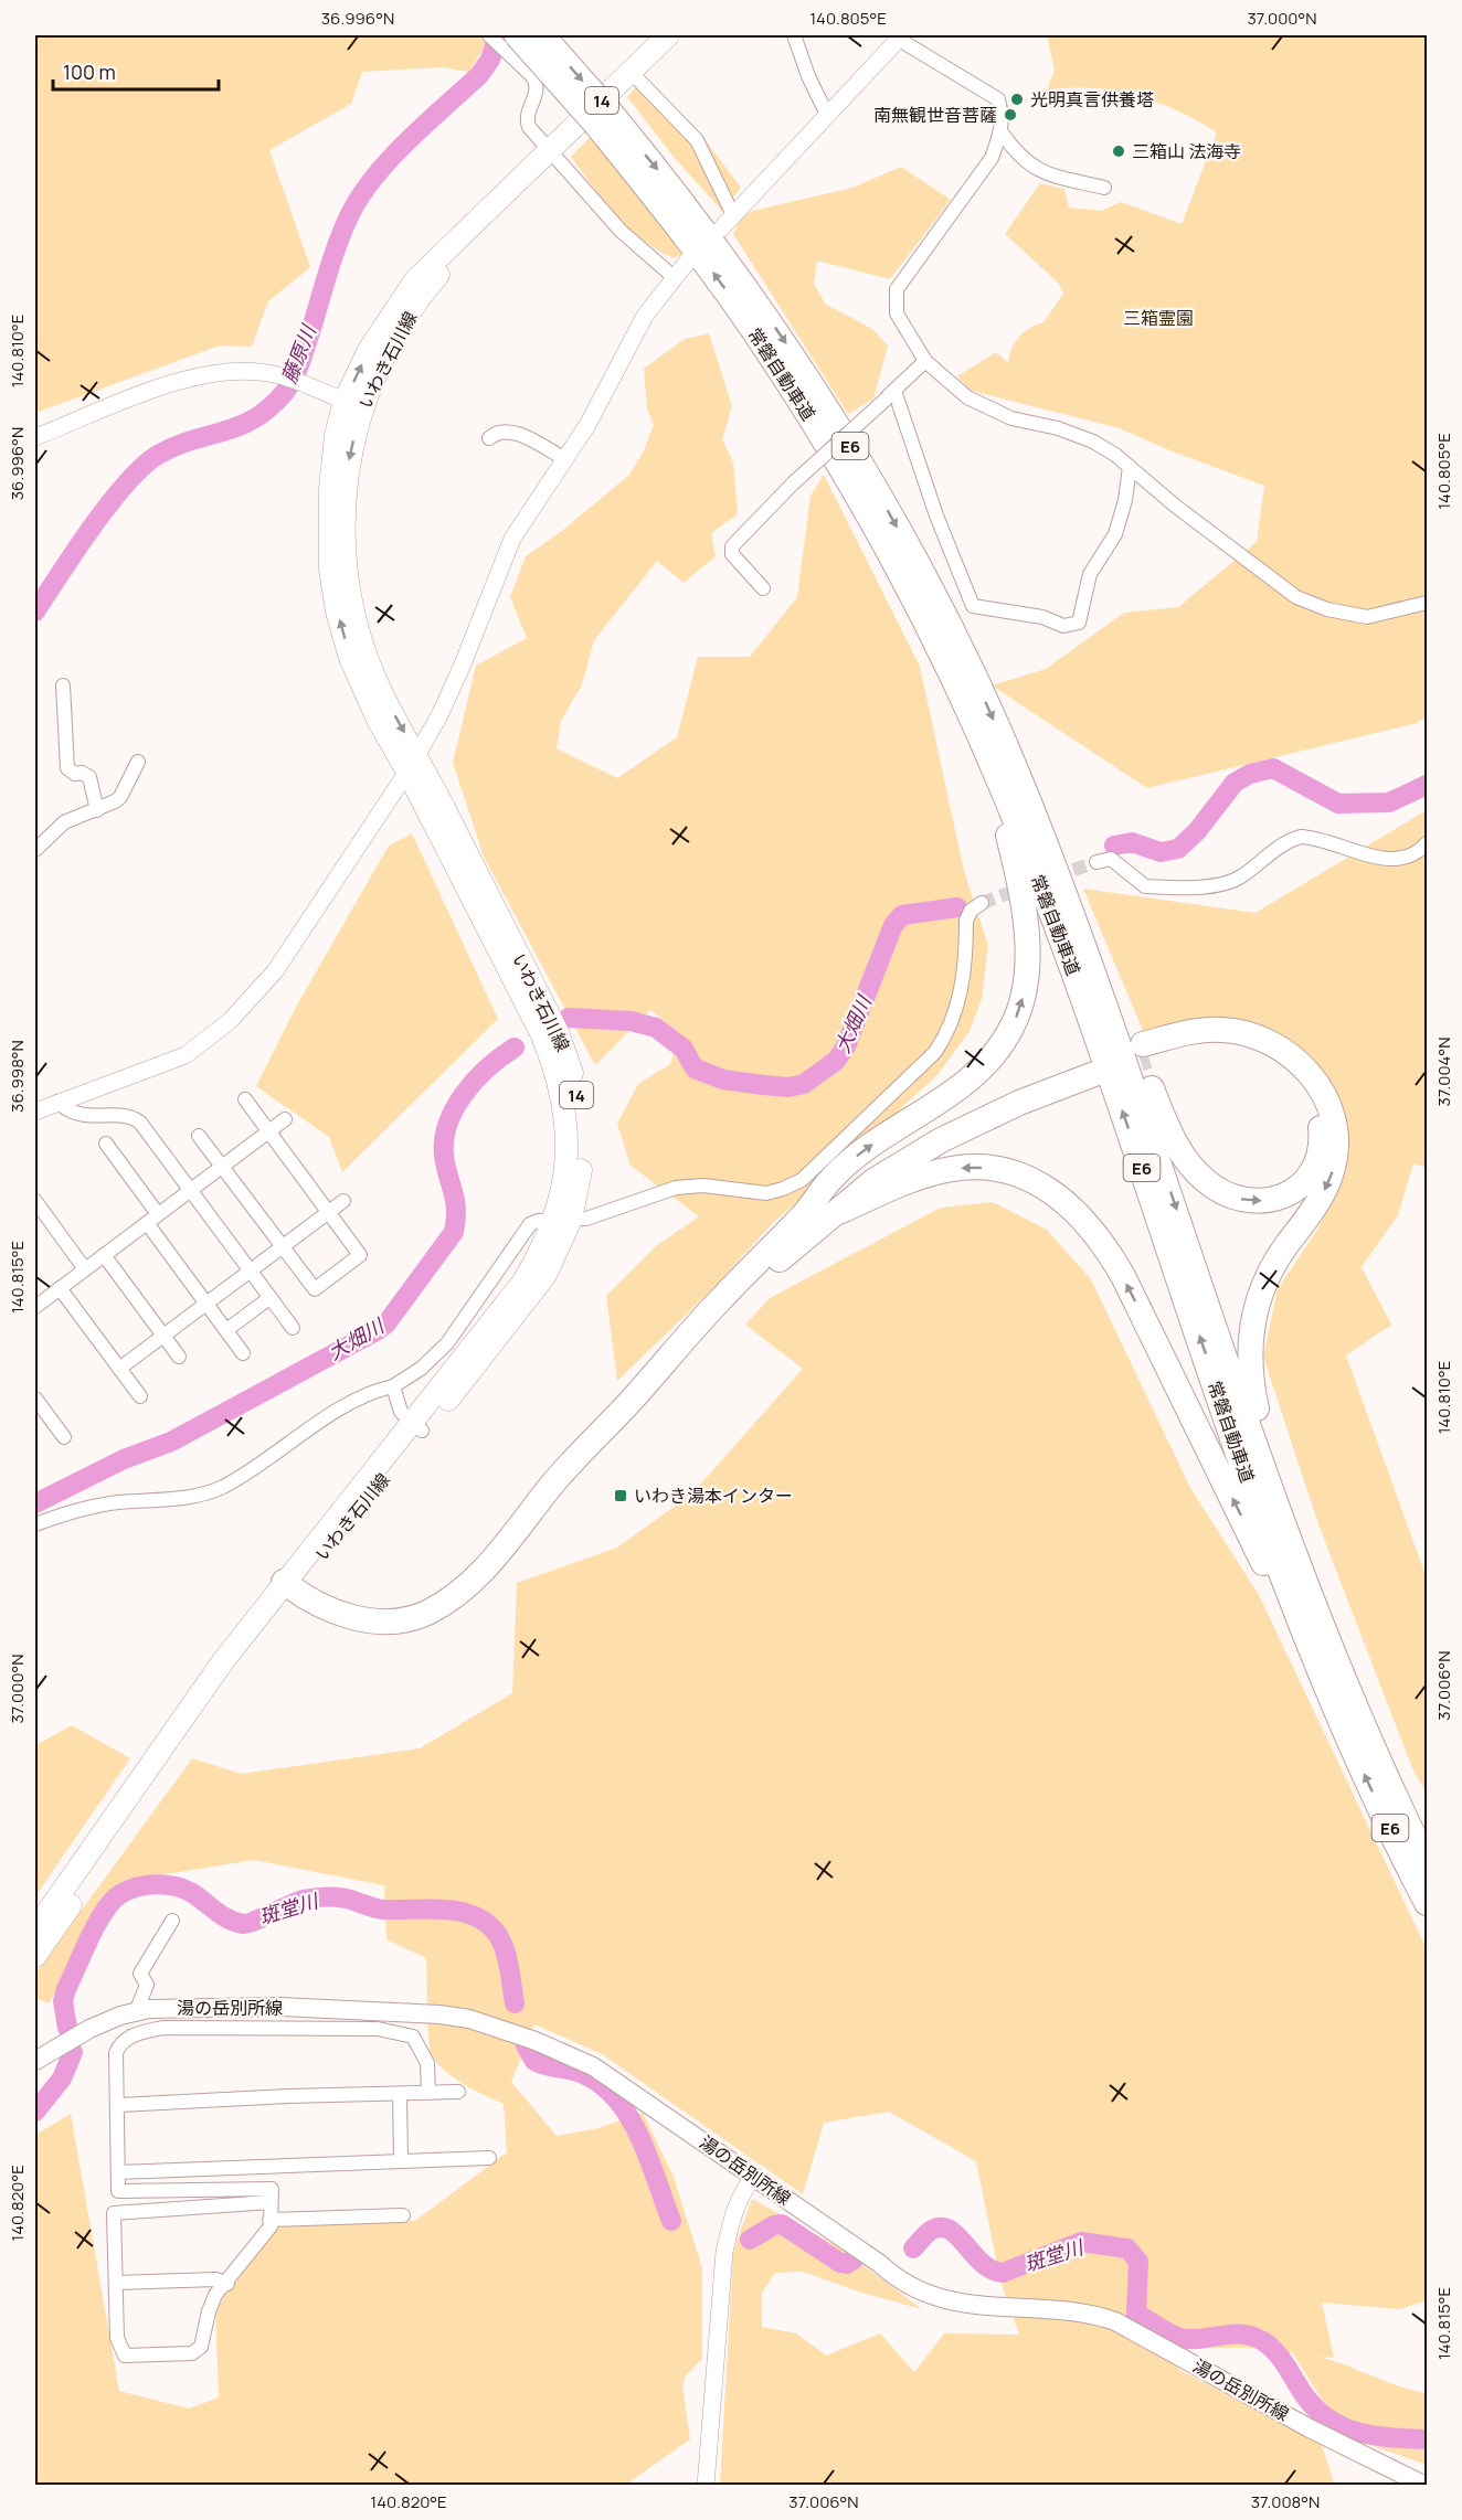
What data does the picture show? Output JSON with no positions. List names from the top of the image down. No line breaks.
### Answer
{"streets":{"highway":["常磐自動車道","E6"],"main road":["14","いわき石川線","湯の岳別所線"]},"water":["藤原川","大畑川","斑堂川"],"parks":["三箱霊園"],"places":{"other":["光明真言供養塔","南無観世音菩薩","三箱山 法海寺"],"transit":["いわき湯本インター"]},"scale_bar":"100 m","coordinates":["36.996°N","140.805°E","37.000°N","140.810°E","37.004°N","36.998°N","140.815°E","37.006°N","140.820°E","37.008°N"]}
